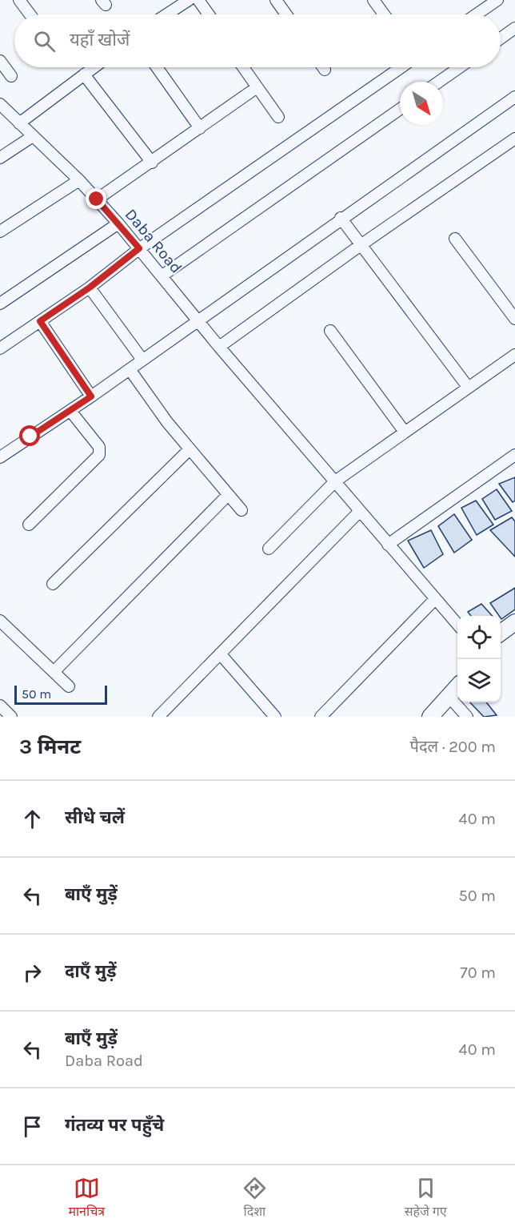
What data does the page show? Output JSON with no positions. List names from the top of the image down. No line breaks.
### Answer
{"streets":{"street":["Daba Road"]},"scale_bar":"50 m","north":"bottom right","page":{"search":"यहाँ खोजें","scale":"50 m","heading":["3 मिनट","पैदल · 200 m"],"list":[["सीधे चलें","40 m"],["बाएँ मुड़ें","50 m"],["दाएँ मुड़ें","70 m"],["बाएँ मुड़ें","Daba Road","40 m"],"गंतव्य पर पहुँचे"],"nav":["मानचित्र","दिशा","सहेजे गए"]}}
